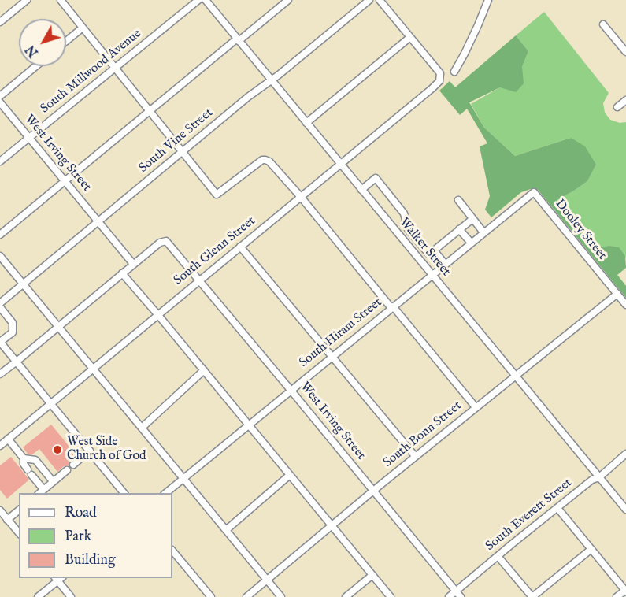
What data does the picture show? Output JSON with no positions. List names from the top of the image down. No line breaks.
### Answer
{"streets":{"street":["South Millwood Avenue","South Vine Street","West Irving Street","Dooley Street","Walker Street","South Glenn Street","South Hiram Street","South Bonn Street","South Everett Street"]},"crossings":[["South Millwood Avenue","West Irving Street"],["South Vine Street","West Irving Street"],["South Vine Street","Walker Street"],["West Irving Street","South Glenn Street"],["West Irving Street","South Hiram Street"],["West Irving Street","South Bonn Street"],["West Irving Street","South Everett Street"],["Dooley Street","South Hiram Street"],["Dooley Street","South Bonn Street"],["Walker Street","South Glenn Street"],["Walker Street","South Hiram Street"],["Walker Street","South Bonn Street"],["Walker Street","South Everett Street"]],"places":["West Side Church of God"],"legend":["Road","Park","Building"],"north":"bottom left"}
